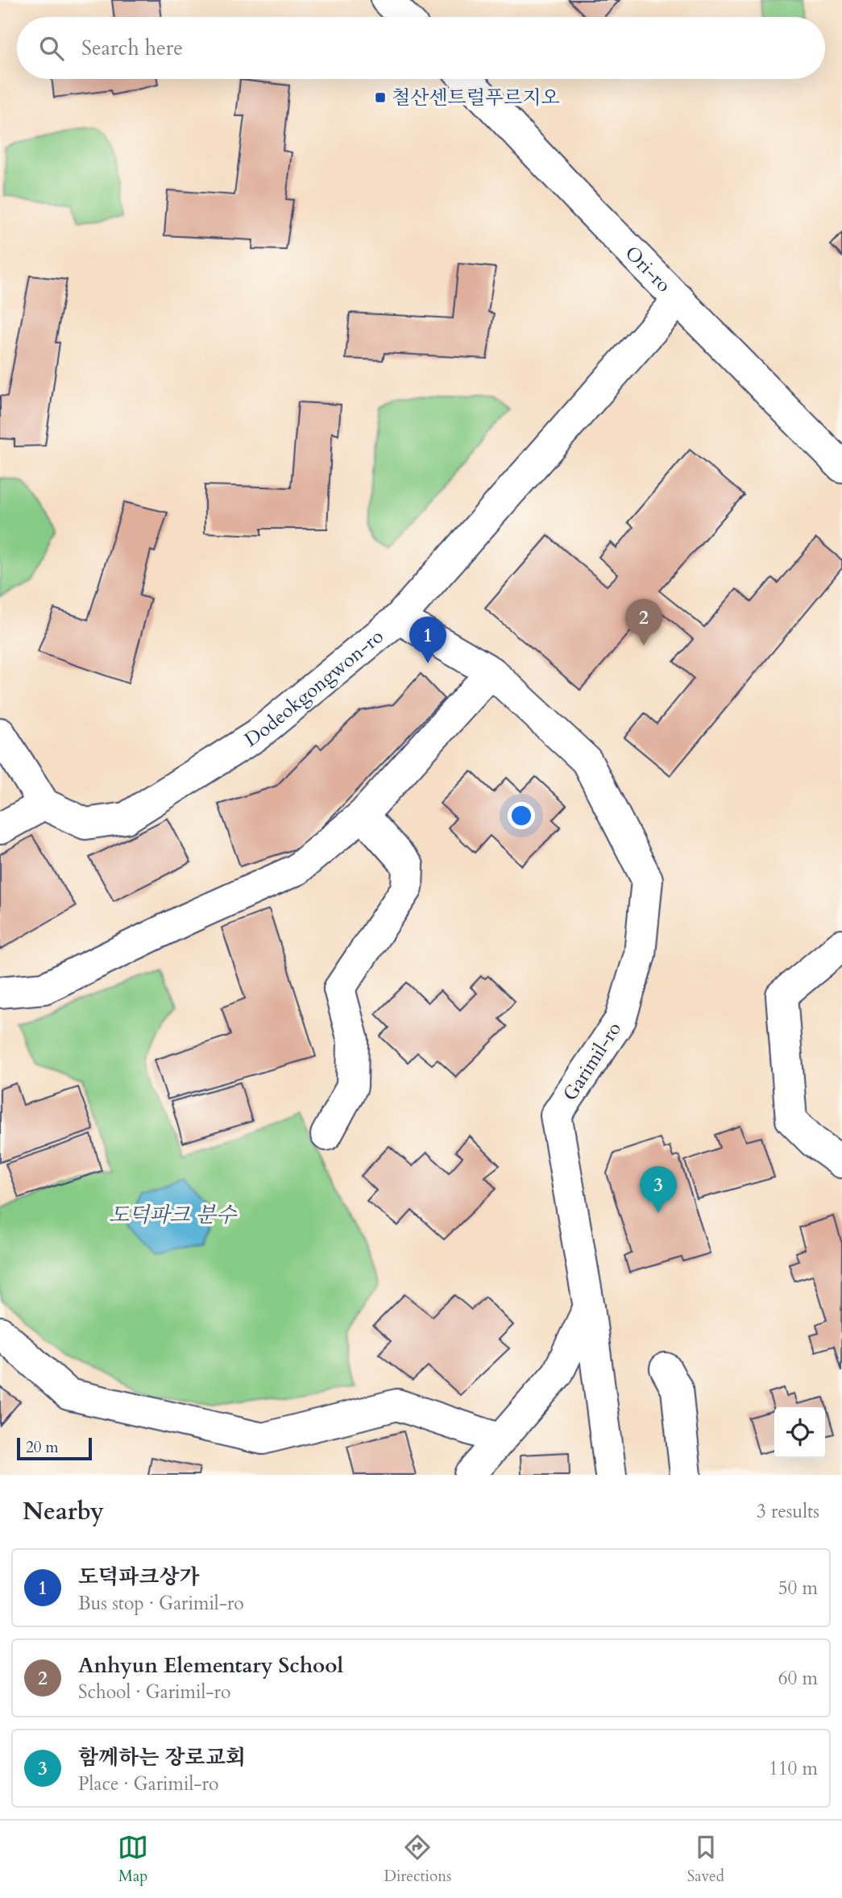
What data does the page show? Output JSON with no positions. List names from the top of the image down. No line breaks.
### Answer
{"streets":{"street":["Ori-ro","Dodeokgongwon-ro","Garimil-ro"]},"crossings":[["Ori-ro","Dodeokgongwon-ro"],["Dodeokgongwon-ro","Garimil-ro"]],"water":["도덕파크 분수"],"places":{"transit":["철산센트럴푸르지오"]},"scale_bar":"20 m","page":{"search":"Search here","pins":["2","1","3"],"scale":"20 m","heading":["Nearby","3 results"],"list":[{"mark":"1","name":"도덕파크상가","note":"Bus stop · Garimil-ro","value":"50 m"},{"mark":"2","name":"Anhyun Elementary School","note":"School · Garimil-ro","value":"60 m"},{"mark":"3","name":"함께하는 장로교회","note":"Place · Garimil-ro","value":"110 m"}],"nav":["Map","Directions","Saved"]}}
